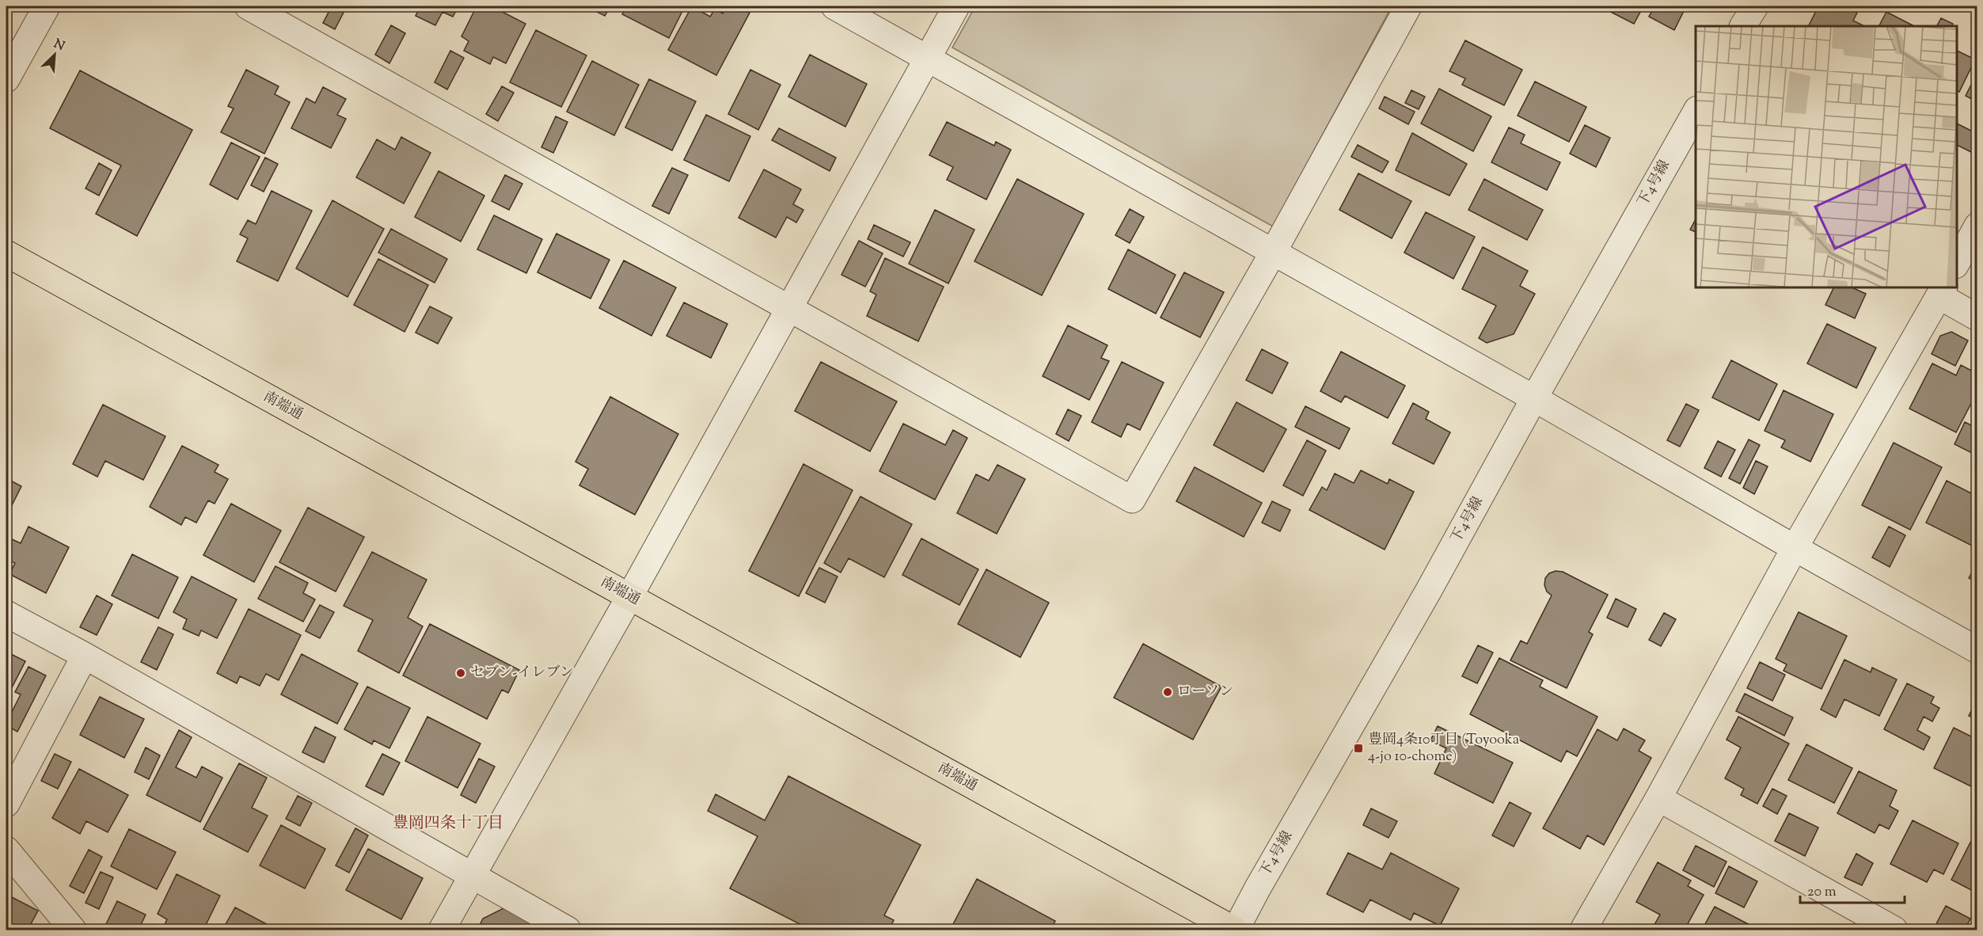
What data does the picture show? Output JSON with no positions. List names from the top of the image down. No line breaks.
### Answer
{"streets":{"main road":["南端通"],"street":["下4号線"]},"crossings":[["下4号線","南端通"]],"districts":["豊岡四条十丁目"],"places":{"other":["セブン-イレブン","ローソン"],"transit":["豊岡4条10丁目 (Toyooka 4-jo 10-chome)"]},"scale_bar":"20 m","north":"top right"}
